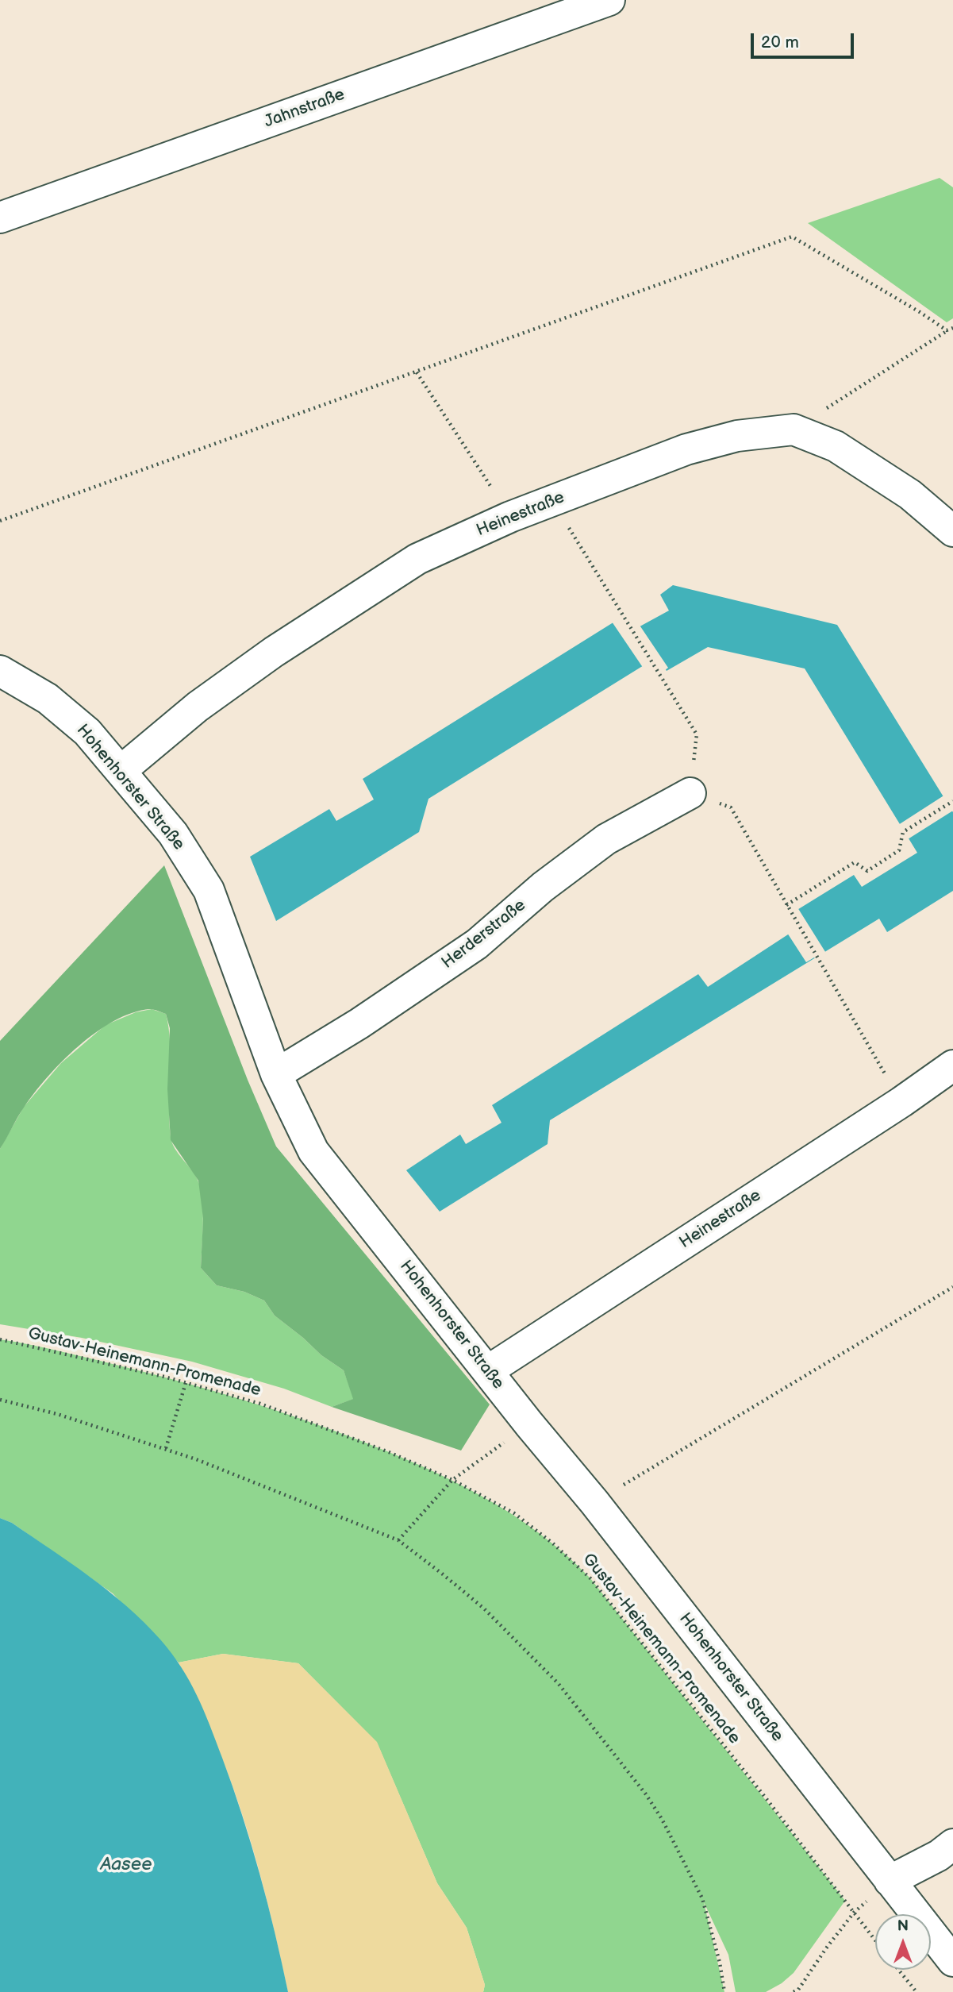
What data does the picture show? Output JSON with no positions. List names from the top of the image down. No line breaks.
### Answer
{"streets":{"street":["Jahnstraße","Heinestraße","Hohenhorster Straße","Herderstraße"],"path":["Gustav-Heinemann-Promenade"]},"crossings":[["Heinestraße","Hohenhorster Straße"],["Hohenhorster Straße","Herderstraße"]],"water":["Aasee"],"scale_bar":"20 m","north":"top"}
